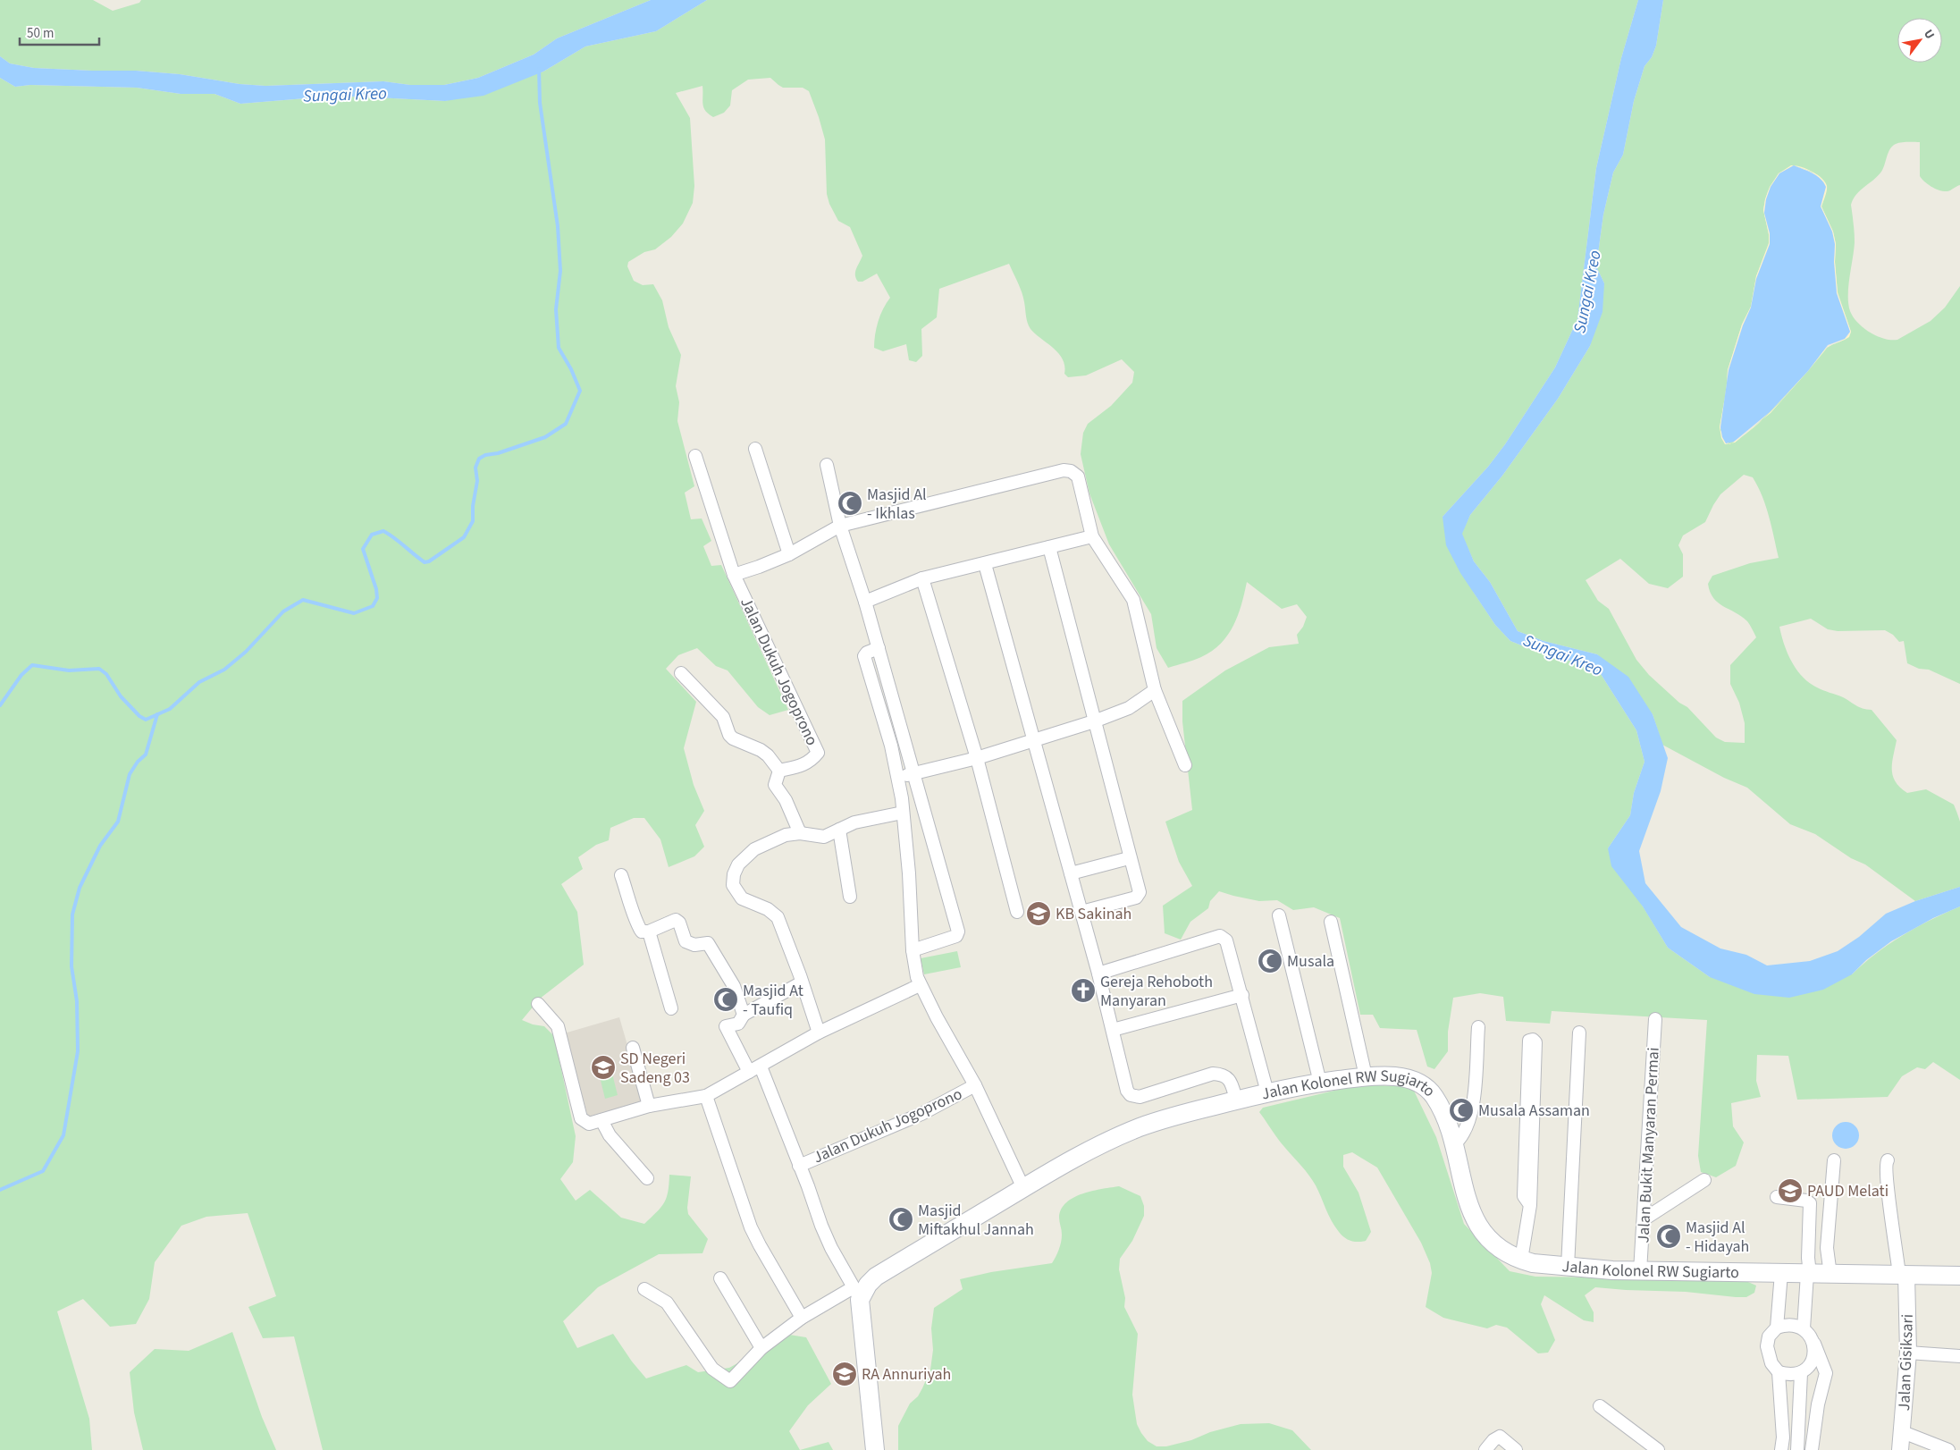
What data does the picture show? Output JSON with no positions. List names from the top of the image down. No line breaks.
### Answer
{"streets":{"main road":["Jalan Kolonel RW Sugiarto"],"street":["Jalan Dukuh Jogoprono","Jalan Bukit Manyaran Permai","Jalan Gisiksari"]},"crossings":[["Jalan Dukuh Jogoprono","Jalan Kolonel RW Sugiarto"],["Jalan Kolonel RW Sugiarto","Jalan Bukit Manyaran Permai"],["Jalan Kolonel RW Sugiarto","Jalan Gisiksari"]],"water":["Sungai Kreo"],"places":{"mosque":["Masjid Al - Ikhlas","Musala","Masjid At - Taufiq","Musala Assaman","Masjid Miftakhul Jannah","Masjid Al - Hidayah"],"school or university":["KB Sakinah","SD Negeri Sadeng 03","PAUD Melati","RA Annuriyah"],"church":["Gereja Rehoboth Manyaran"]},"scale_bar":"50 m","north":"top right"}
